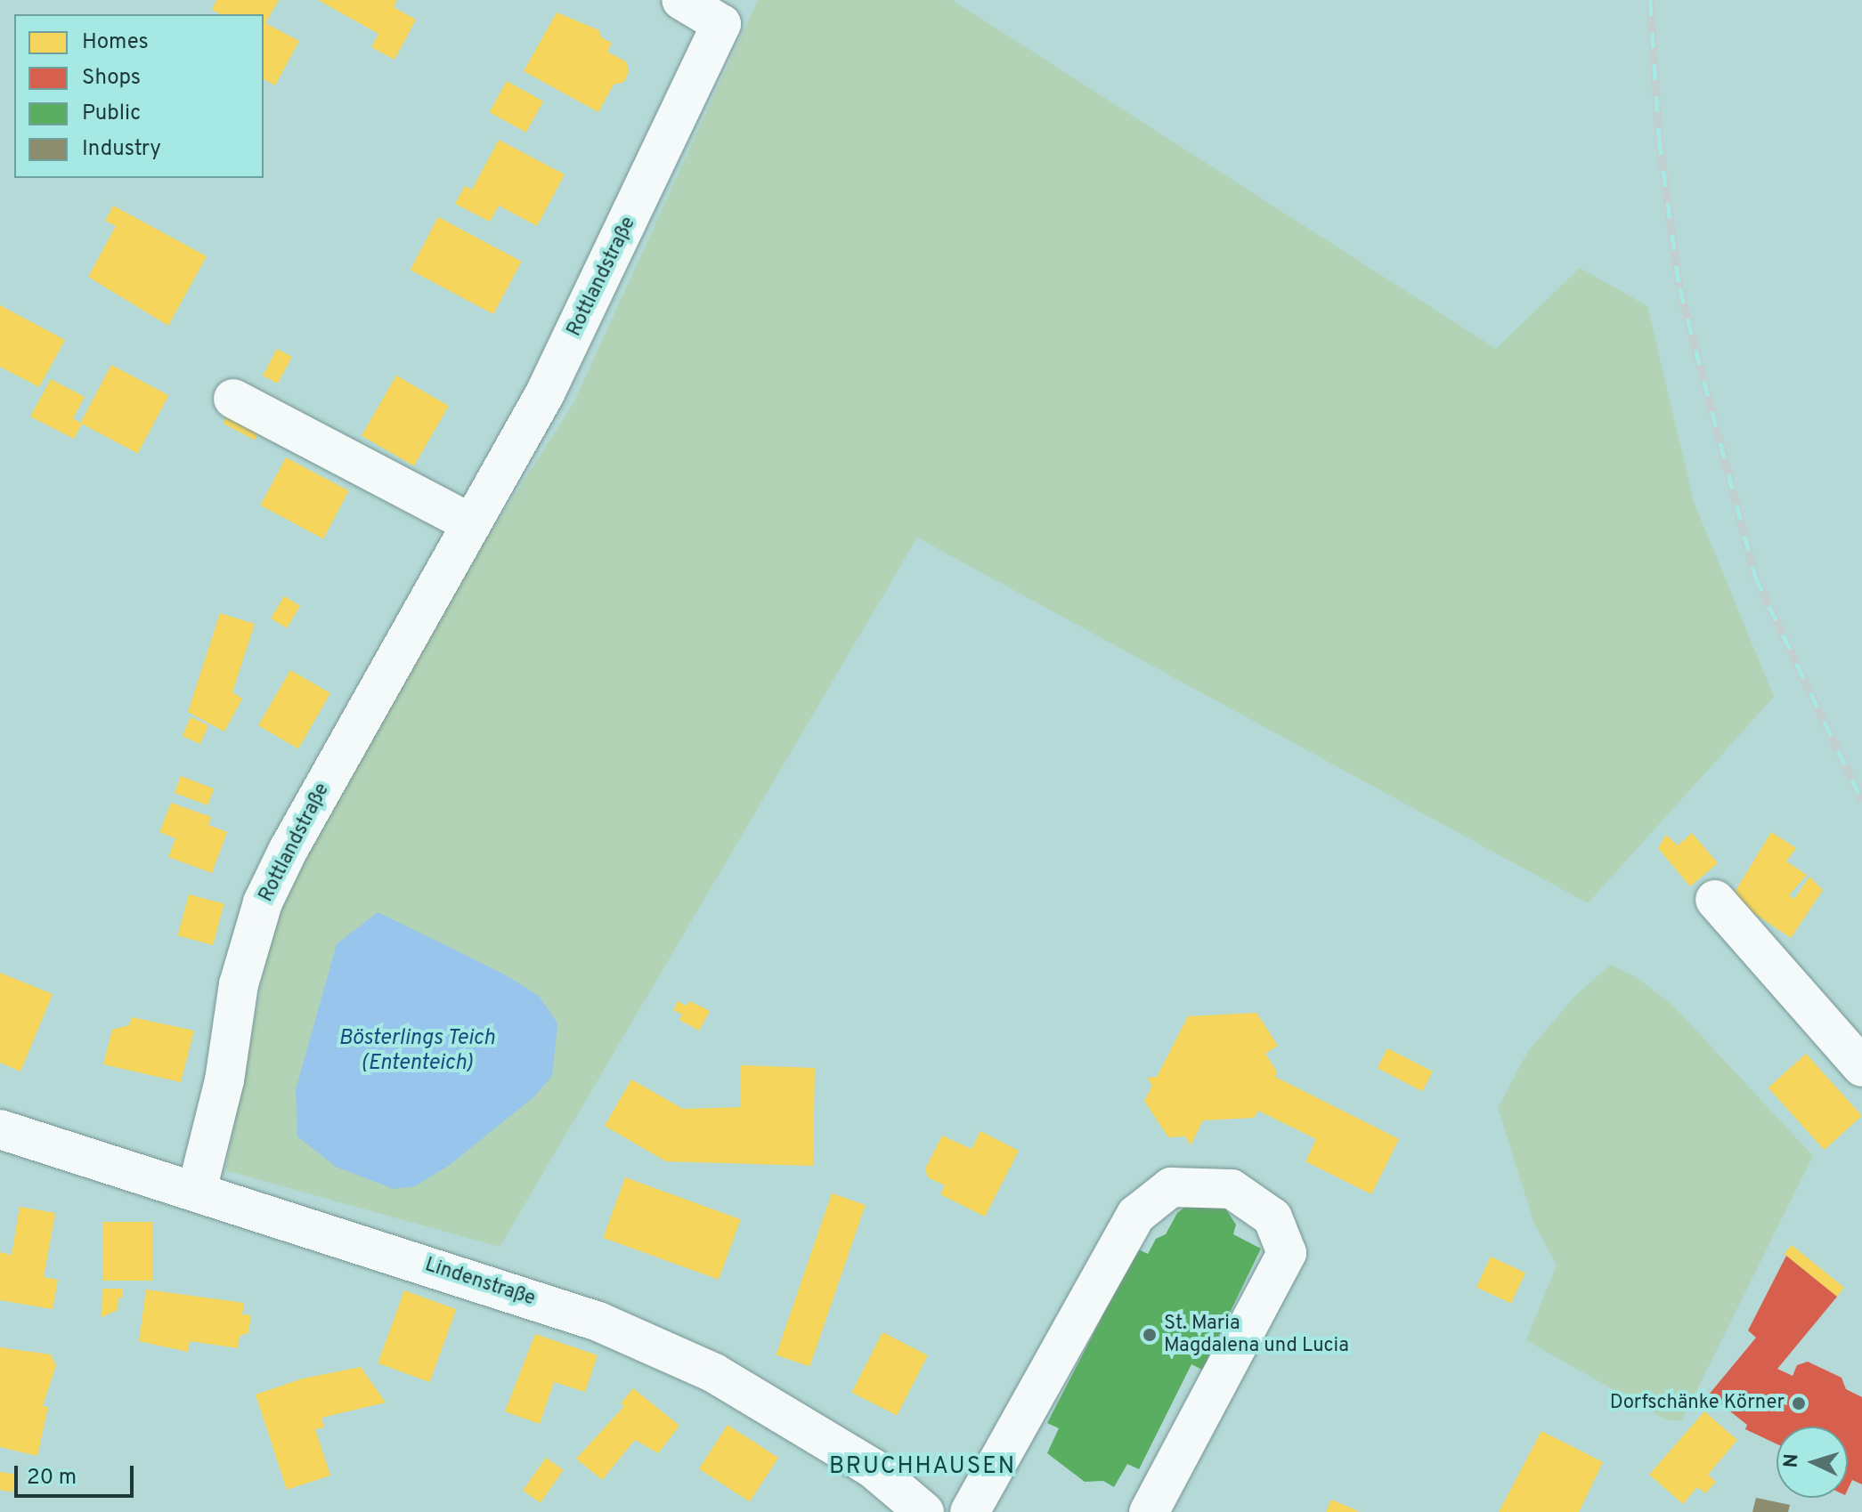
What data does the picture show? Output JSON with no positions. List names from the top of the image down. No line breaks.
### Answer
{"streets":{"street":["Rottlandstraße","Lindenstraße"]},"crossings":[["Rottlandstraße","Lindenstraße"]],"districts":["BRUCHHAUSEN"],"water":["Bösterlings Teich (Ententeich)"],"places":["St. Maria Magdalena und Lucia","Dorfschänke Körner"],"legend":["Homes","Shops","Public","Industry"],"scale_bar":"20 m","north":"left"}
